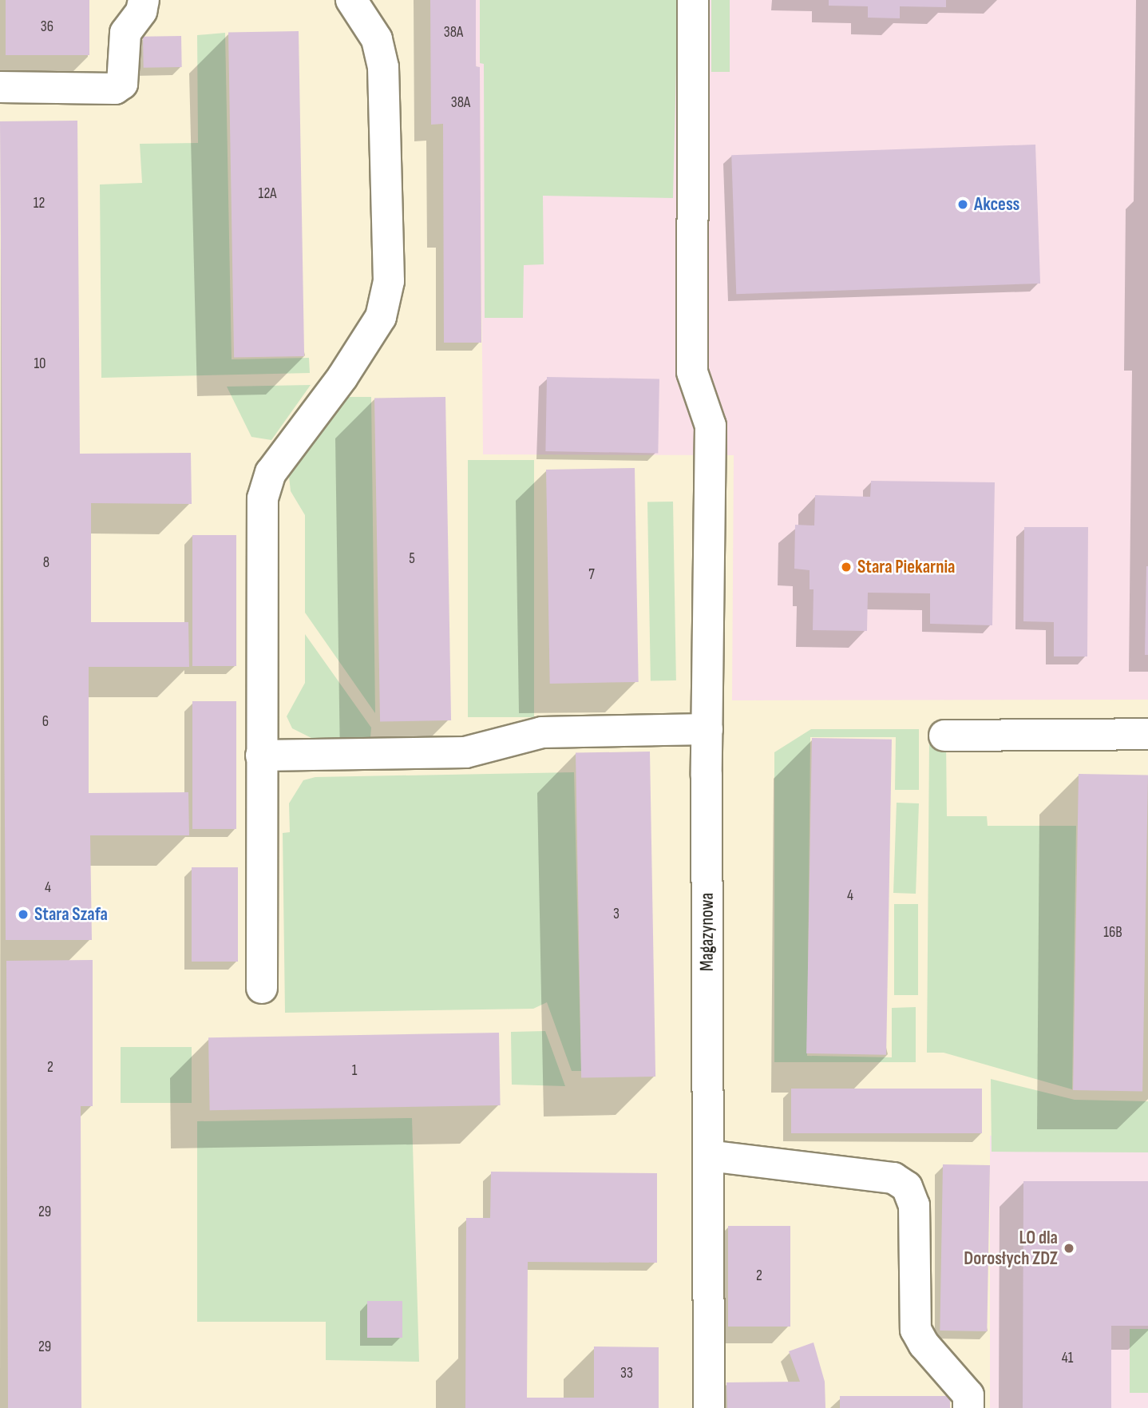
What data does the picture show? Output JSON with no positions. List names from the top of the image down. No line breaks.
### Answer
{"streets":{"street":["Magazynowa"]},"places":["Akcess","Stara Piekarnia","Stara Szafa","LO dla Dorosłych ZDZ"],"house_numbers":["36","38A","38A","12A","12","10","5","8","7","6","4","4","3","16B","2","1","29","2","29","41","33"]}
